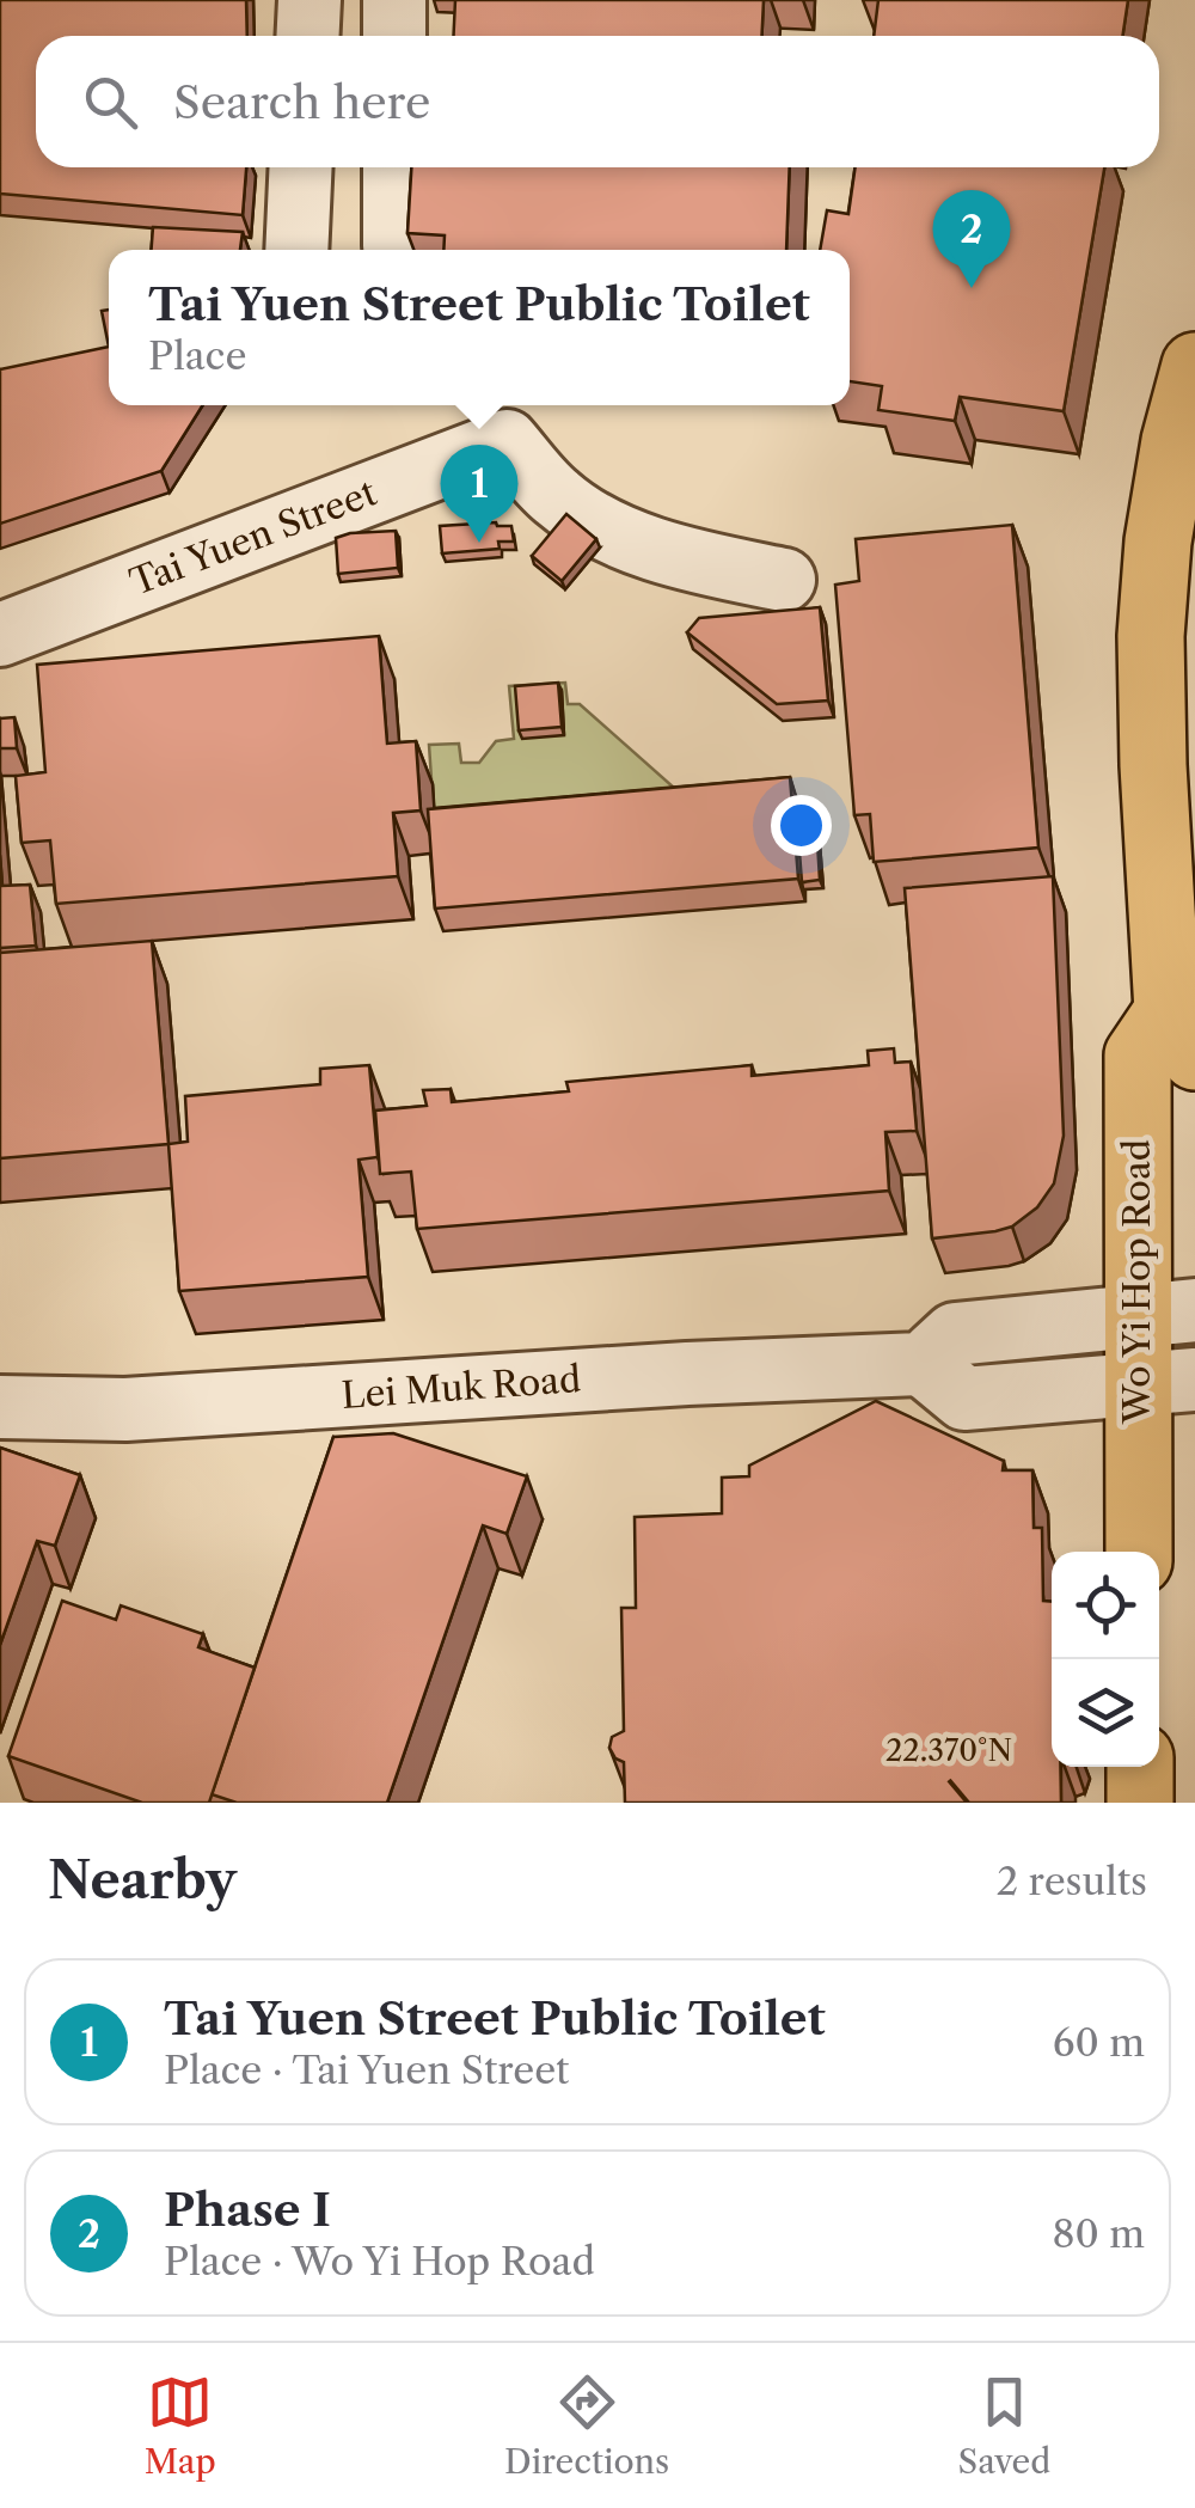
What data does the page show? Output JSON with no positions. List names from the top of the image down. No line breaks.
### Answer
{"streets":{"main road":["Wo Yi Hop Road"],"street":["Tai Yuen Street","Lei Muk Road"]},"page":{"search":"Search here","pins":["2","1"],"popup":["Tai Yuen Street Public Toilet","Place"],"heading":["Nearby","2 results"],"list":[{"mark":"1","name":"Tai Yuen Street Public Toilet","note":"Place · Tai Yuen Street","value":"60 m"},{"mark":"2","name":"Phase I","note":"Place · Wo Yi Hop Road","value":"80 m"}],"nav":["Map","Directions","Saved"]},"coordinates":["22.370°N"]}
